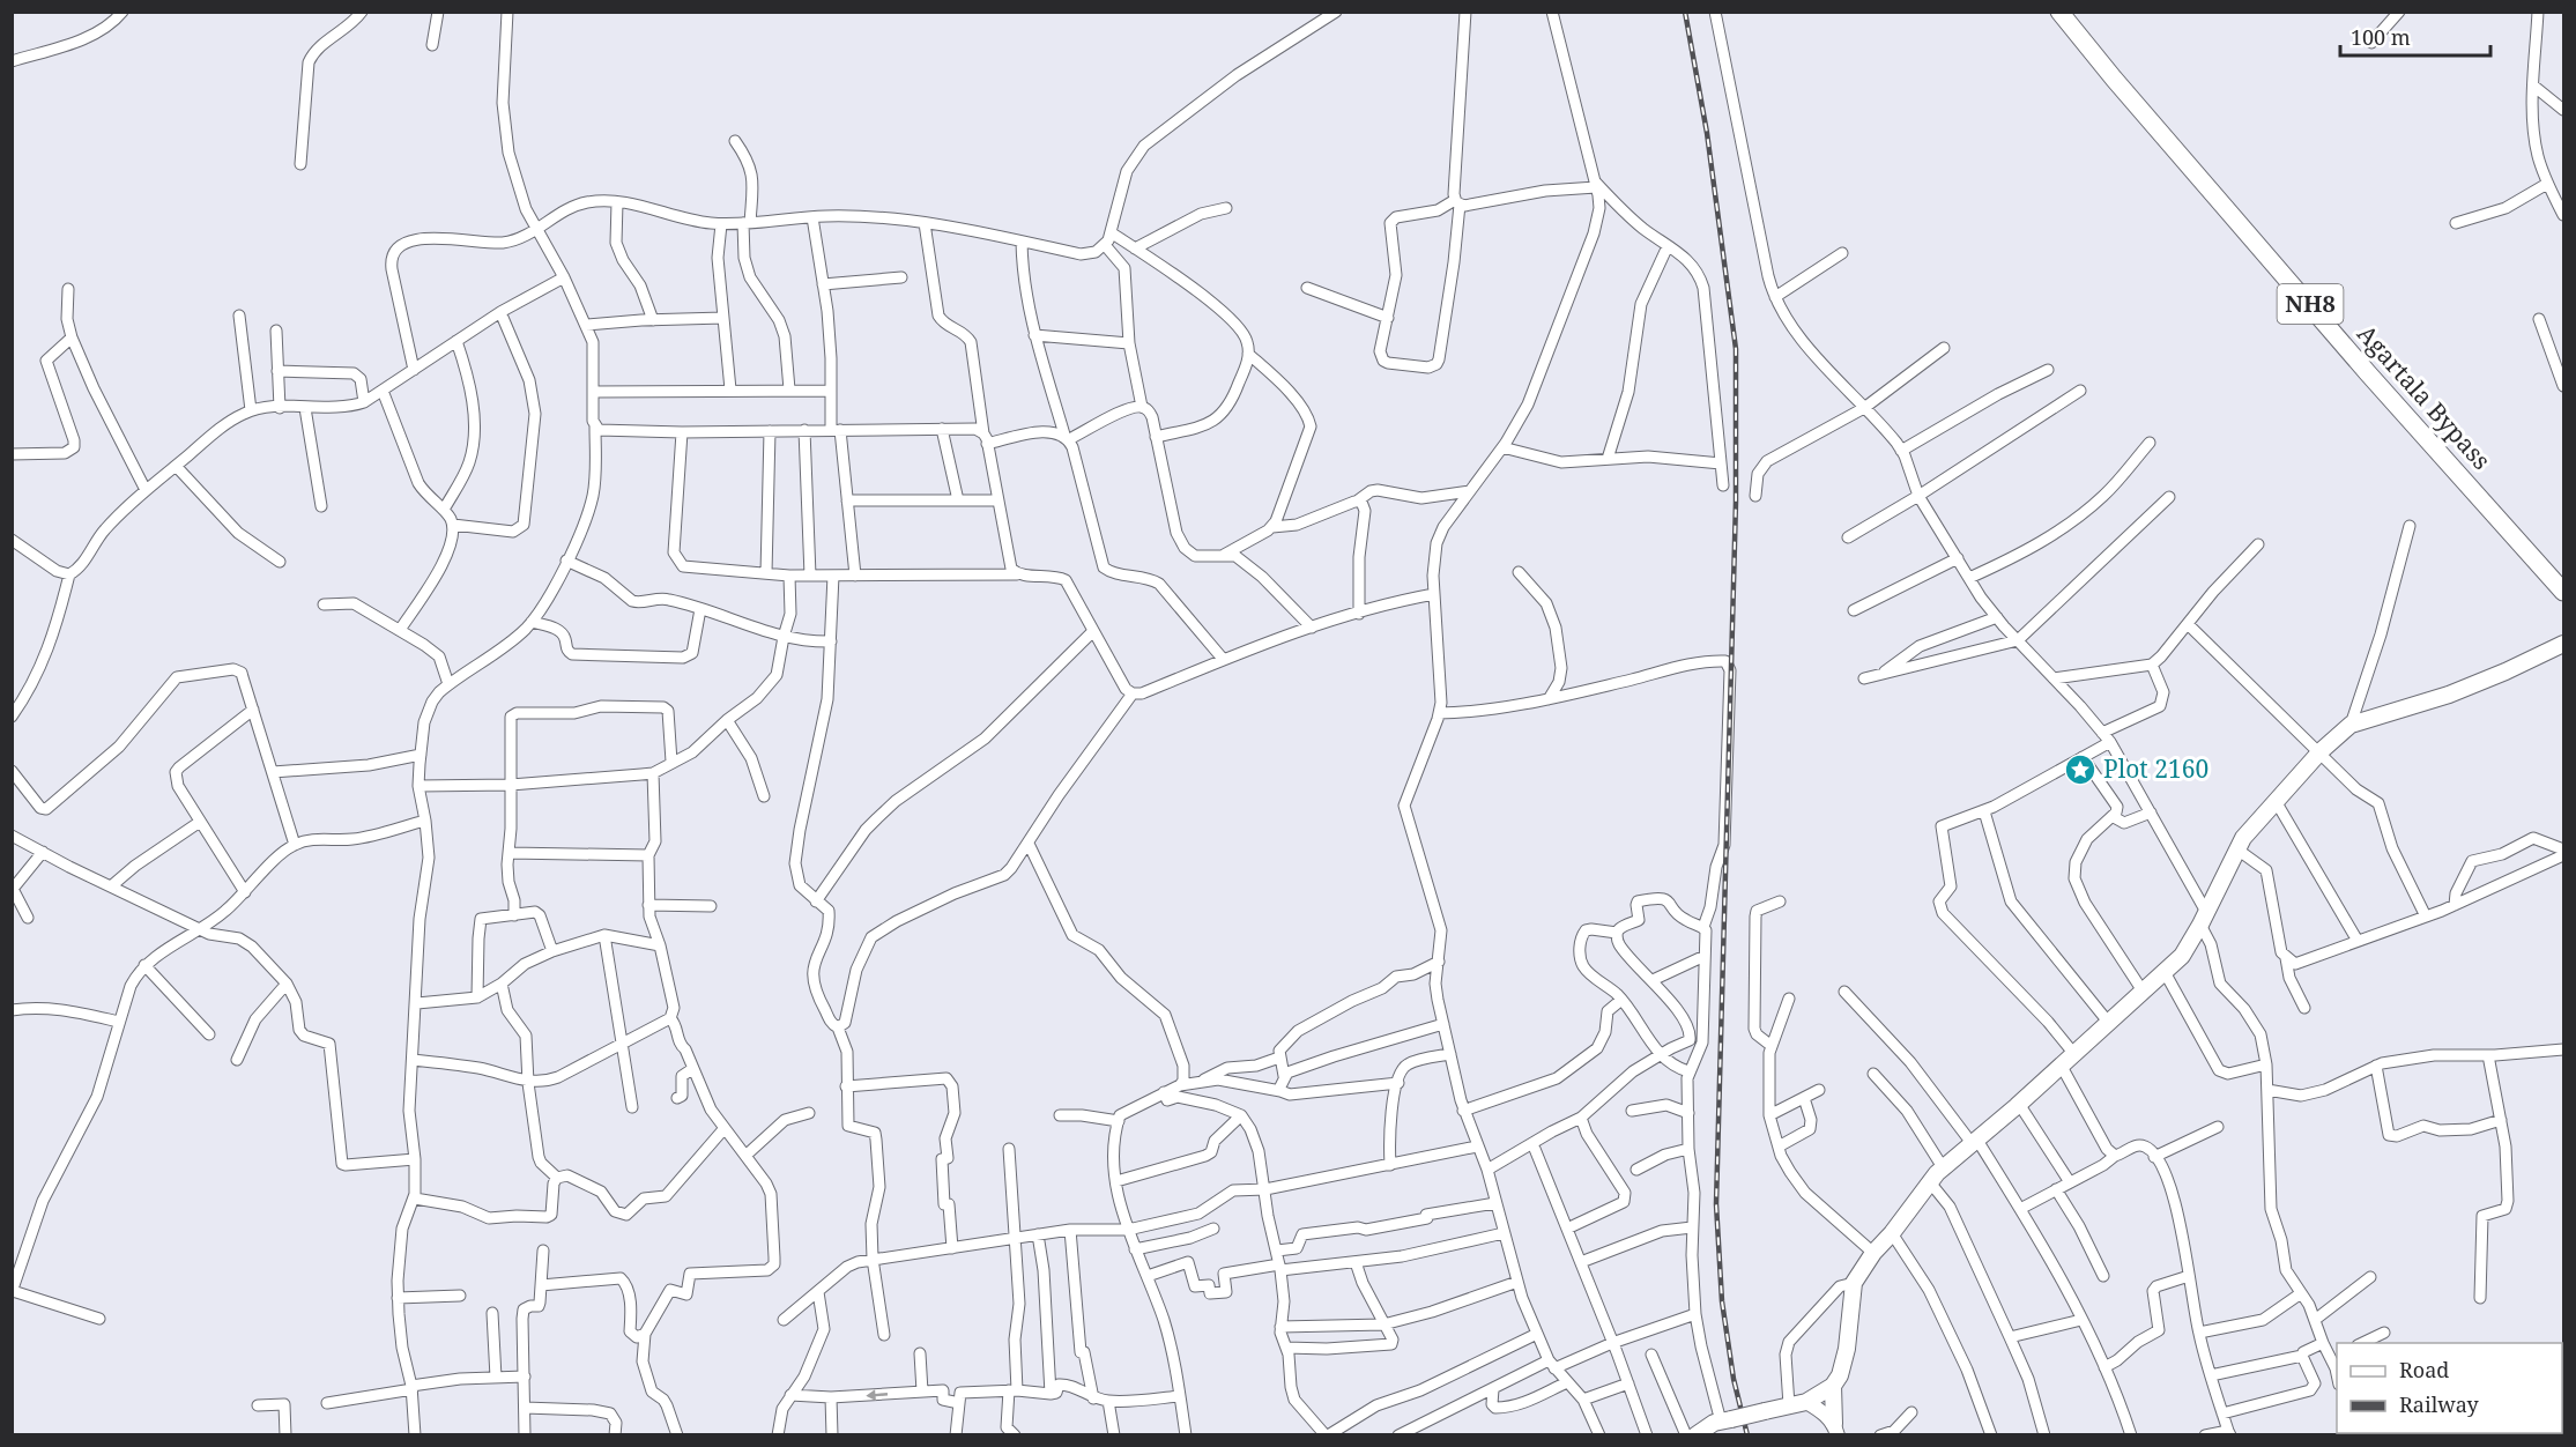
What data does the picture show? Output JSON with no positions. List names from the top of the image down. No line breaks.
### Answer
{"streets":{"highway":["NH8","Agartala Bypass"]},"places":{"place":["Plot 2160"]},"legend":["Road","Railway"],"scale_bar":"100 m"}
